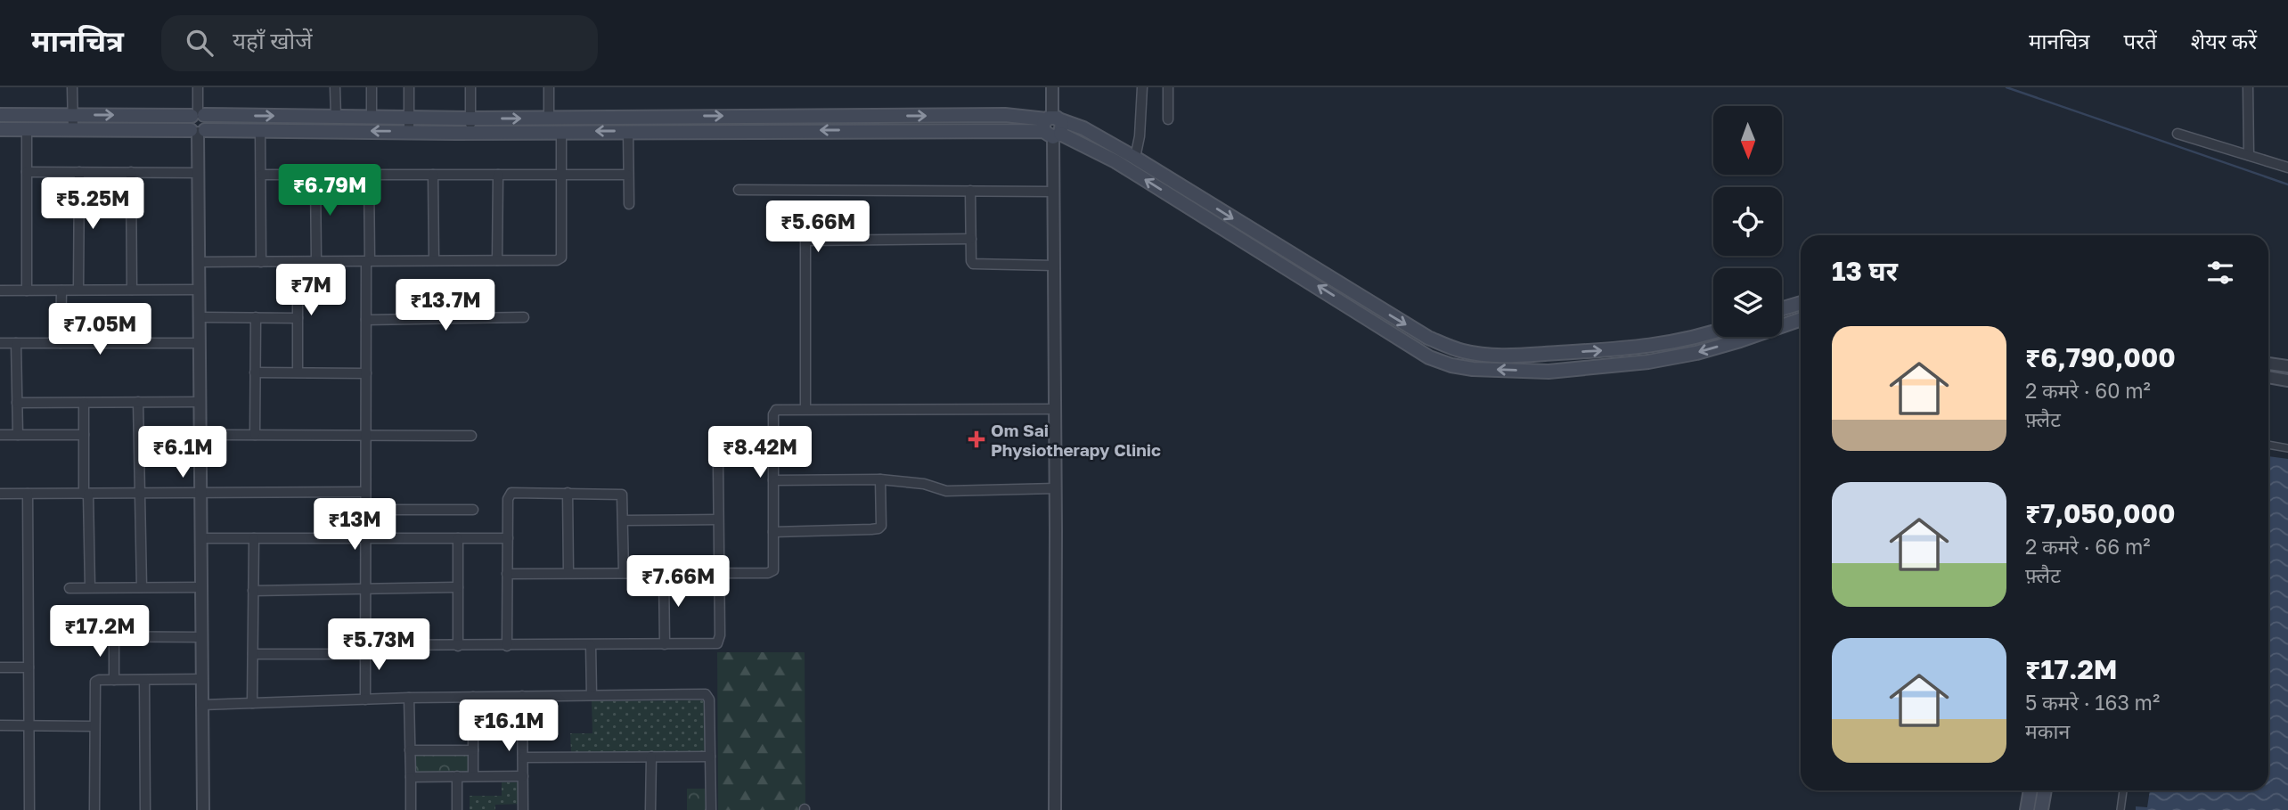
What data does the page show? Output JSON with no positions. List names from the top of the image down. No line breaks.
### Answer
{"places":{"health":["Om Sai Physiotherapy Clinic"]},"north":"bottom","page":{"header":"मानचित्र","search":"यहाँ खोजें","nav":["मानचित्र","परतें","शेयर करें"],"price":["₹6.79M","₹5.25M","₹5.66M","₹7M","₹13.7M","₹7.05M","₹6.1M","₹8.42M","₹13M","₹7.66M","₹17.2M","₹5.73M","₹16.1M"],"heading":"13 घर","list":[{"name":"₹6,790,000","note":"2 कमरे · 60 m² · फ़्लैट"},{"name":"₹7,050,000","note":"2 कमरे · 66 m² · फ़्लैट"},{"name":"₹17.2M","note":"5 कमरे · 163 m² · मकान"}]}}
